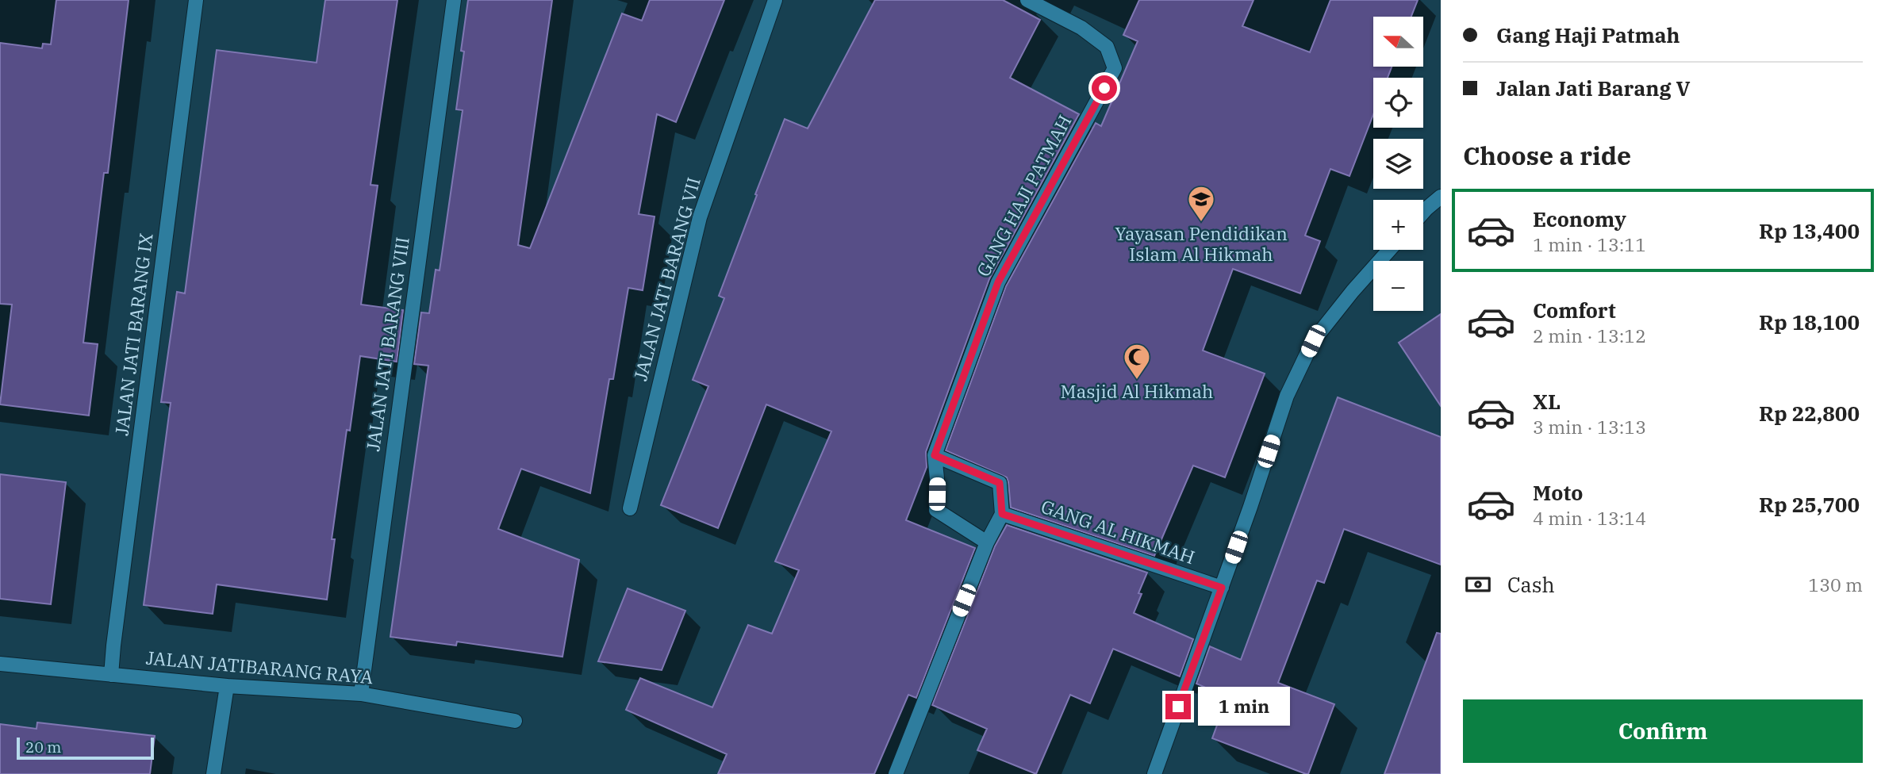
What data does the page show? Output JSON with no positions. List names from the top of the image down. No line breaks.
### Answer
{"streets":{"street":["GANG HAJI PATMAH","JALAN JATI BARANG VII","JALAN JATI BARANG IX","JALAN JATI BARANG VIII","GANG AL HIKMAH","JALAN JATIBARANG RAYA"]},"crossings":[["JALAN JATI BARANG IX","JALAN JATIBARANG RAYA"],["JALAN JATI BARANG VIII","JALAN JATIBARANG RAYA"]],"places":{"school or university":["Yayasan Pendidikan Islam Al Hikmah"],"mosque":["Masjid Al Hikmah"]},"scale_bar":"20 m","north":"left","page":{"banner":["Gang Haji Patmah","Jalan Jati Barang V"],"map_buttons":["+","−"],"heading":"Choose a ride","list":[{"name":"Economy","note":"1 min · 13:11","value":"Rp 13,400"},{"name":"Comfort","note":"2 min · 13:12","value":"Rp 18,100"},{"name":"XL","note":"3 min · 13:13","value":"Rp 22,800"},{"name":"Moto","note":"4 min · 13:14","value":"Rp 25,700"}],"pay":["Cash","130 m"],"bubble":"1 min","buttons":"Confirm","scale":"20 m"}}
